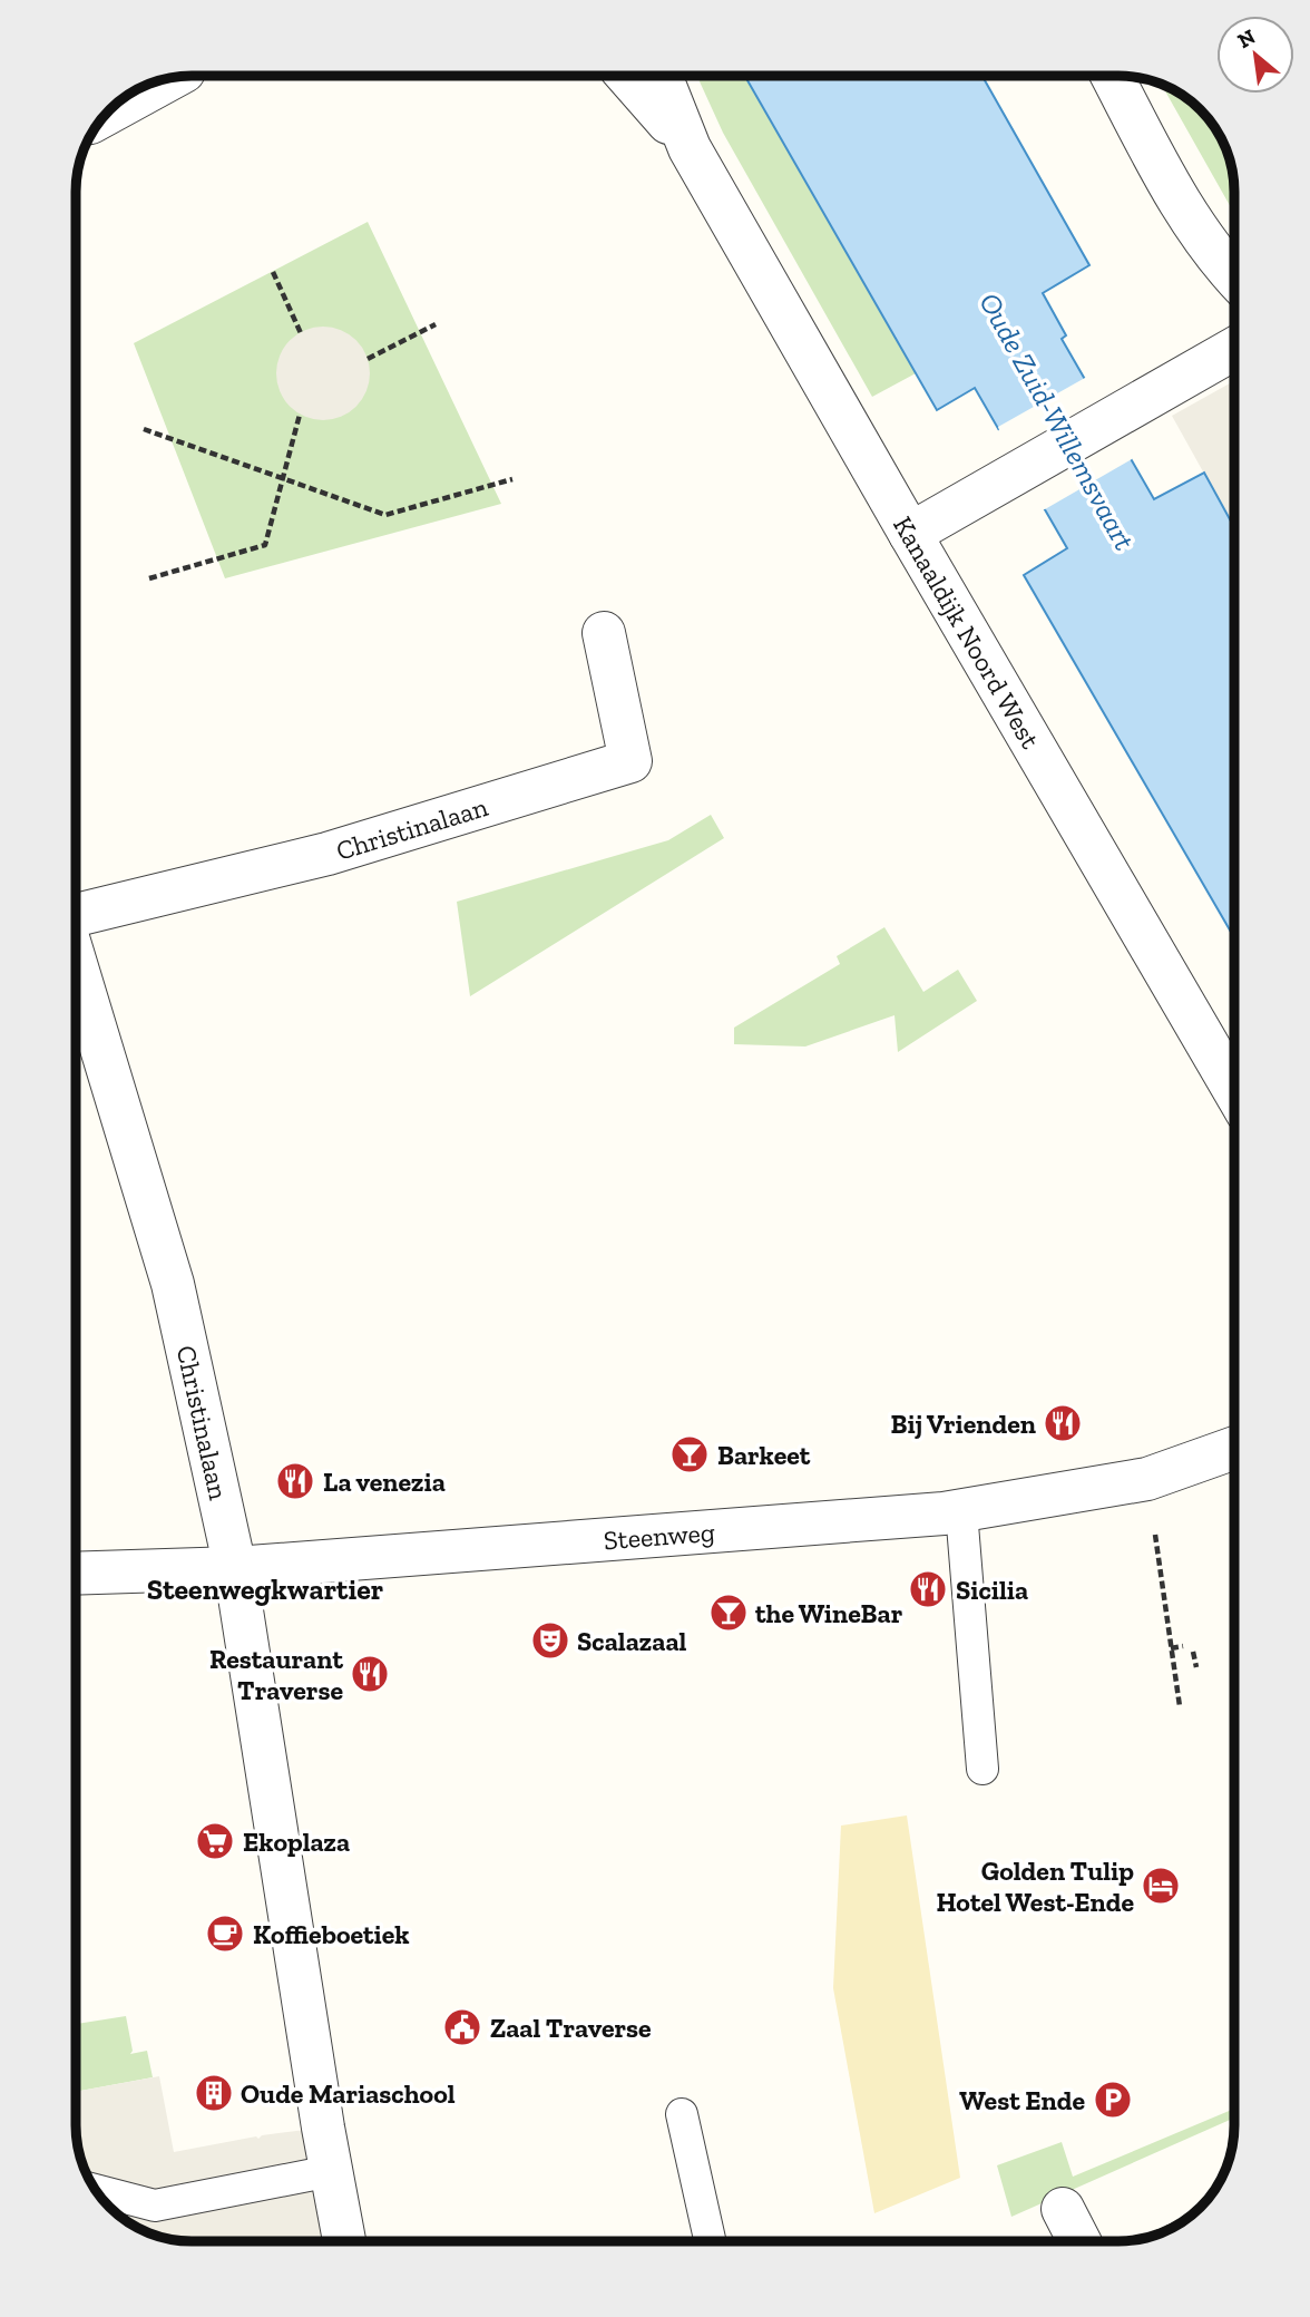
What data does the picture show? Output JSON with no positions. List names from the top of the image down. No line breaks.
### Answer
{"streets":{"street":["Kanaaldijk Noord West","Christinalaan","Steenweg"]},"crossings":[["Christinalaan","Steenweg"]],"districts":["Steenwegkwartier"],"water":["Oude Zuid-Willemsvaart"],"places":{"restaurant":["Bij Vrienden","La venezia","Sicilia","Restaurant Traverse"],"bar":["Barkeet","the WineBar"],"theatre":["Scalazaal"],"supermarket":["Ekoplaza"],"hotel":["Golden Tulip Hotel West-Ende"],"cafe":["Koffieboetiek"],"public building":["Zaal Traverse"],"building":["Oude Mariaschool"],"parking":["West Ende"]},"north":"top left"}
